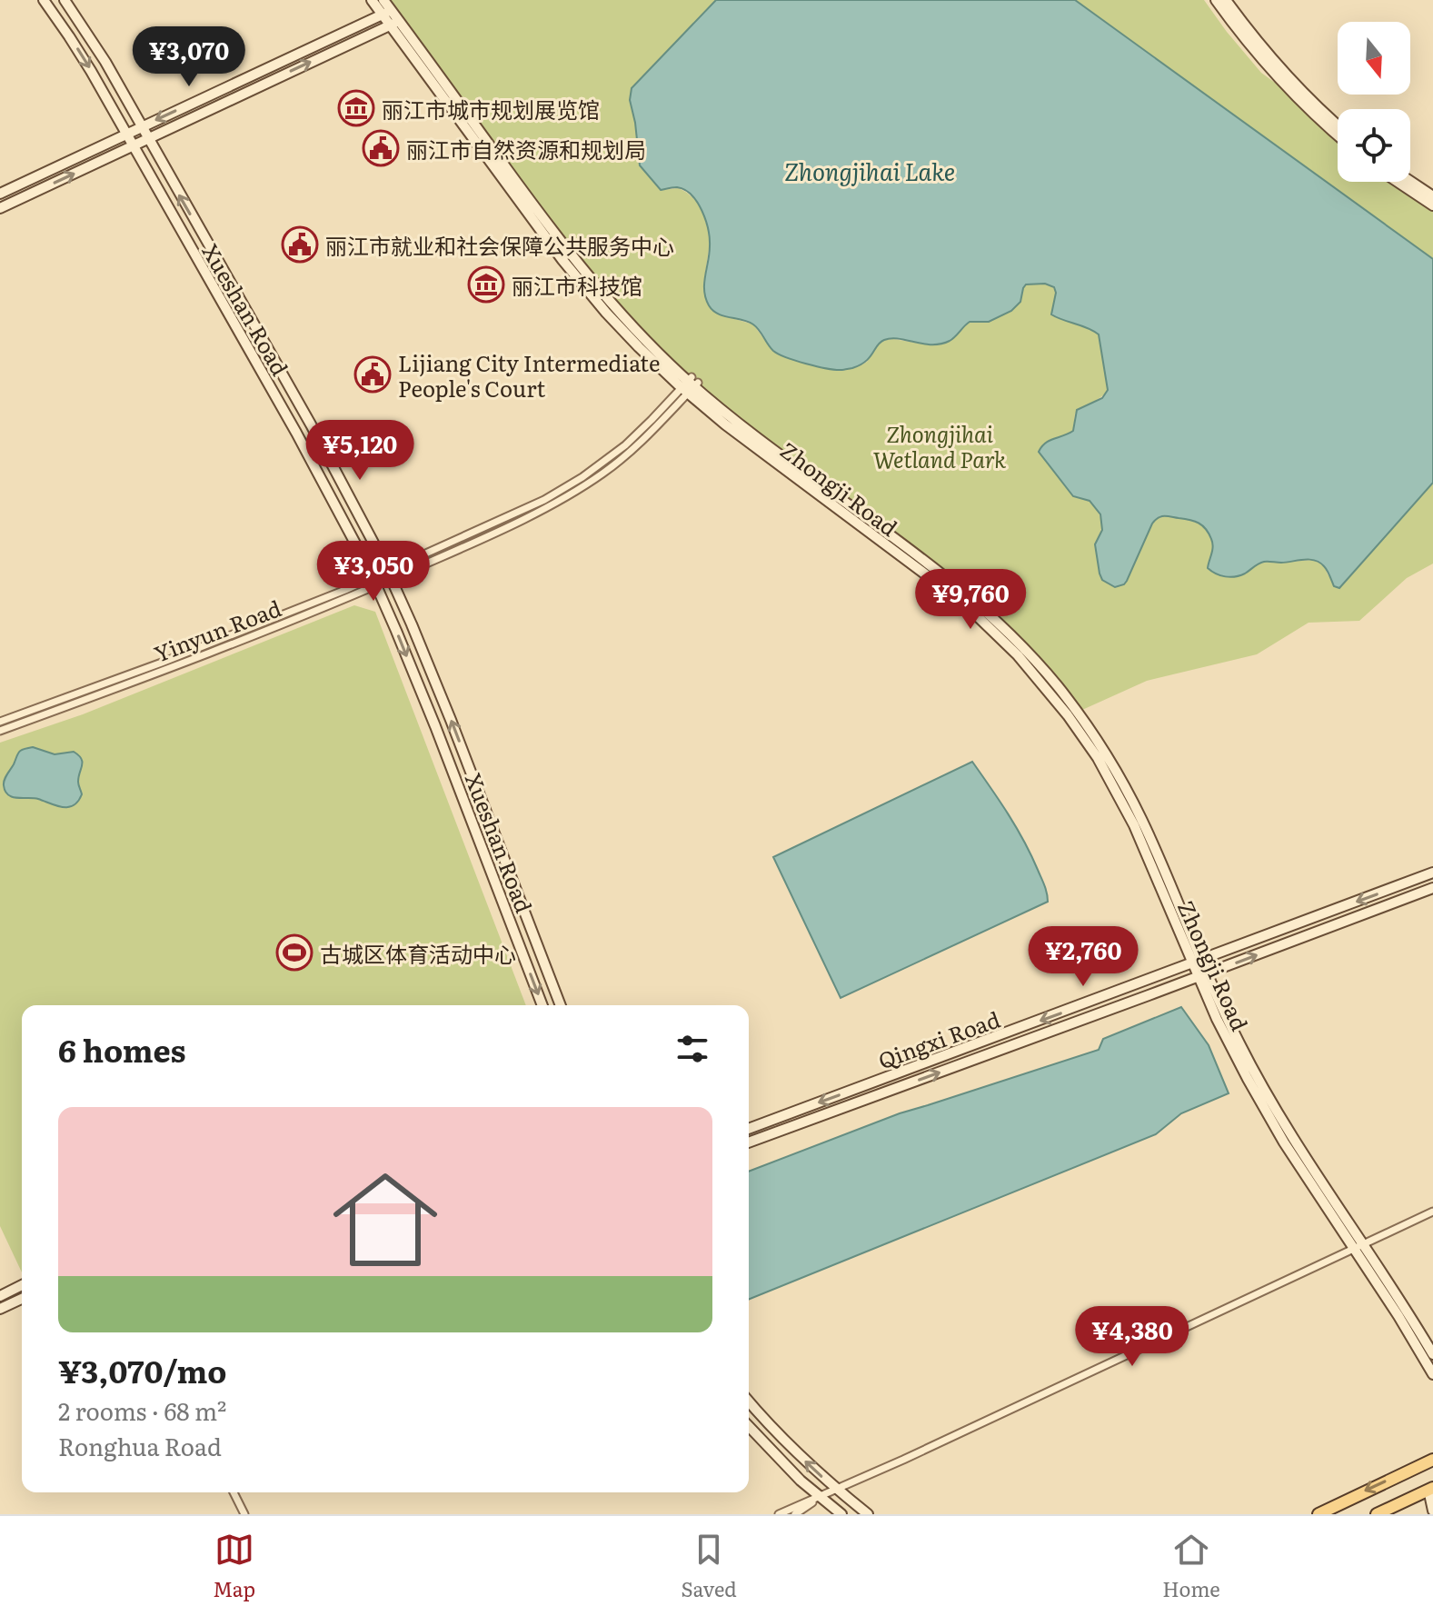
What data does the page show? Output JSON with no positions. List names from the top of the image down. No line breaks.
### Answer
{"streets":{"street":["Xueshan Road","Zhongji Road","Yinyun Road","Qingxi Road"]},"crossings":[["Xueshan Road","Yinyun Road"],["Zhongji Road","Yinyun Road"],["Zhongji Road","Qingxi Road"]],"water":["Zhongjihai Lake"],"parks":["Zhongjihai Wetland Park"],"places":{"museum":["丽江市城市规划展览馆","丽江市科技馆"],"public building":["丽江市自然资源和规划局","丽江市就业和社会保障公共服务中心","Lijiang City Intermediate People's Court"],"sports":["古城区体育活动中心"]},"north":"bottom","page":{"price":["¥3,070","¥5,120","¥3,050","¥9,760","¥2,760","¥4,380"],"heading":"6 homes","list":[{"name":"¥3,070/mo","note":"2 rooms · 68 m² · Ronghua Road"}],"tabs":["Map","Saved","Home"]}}
